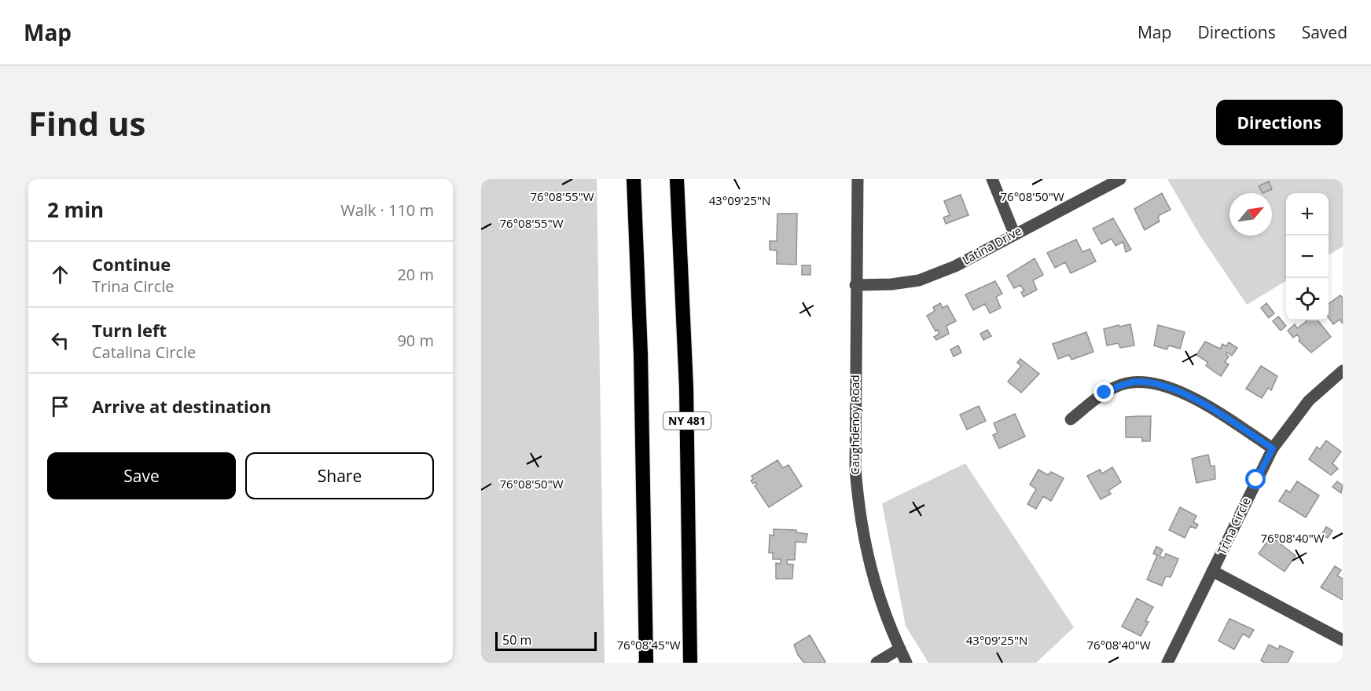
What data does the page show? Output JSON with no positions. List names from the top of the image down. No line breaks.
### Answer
{"streets":{"highway":["NY 481"],"street":["Latina Drive","Caughdenoy Road","Trina Circle"]},"crossings":[["Latina Drive","Caughdenoy Road"]],"scale_bar":"50 m","north":"top right","page":{"header":"Map","nav":["Map","Directions","Saved"],"buttons":["Directions",["Save","Share"]],"title":"Find us","heading":["2 min","Walk · 110 m"],"map_buttons":["+","−"],"list":[["Continue","Trina Circle","20 m"],["Turn left","Catalina Circle","90 m"],"Arrive at destination"],"scale":"50 m"},"coordinates":["76°08'55\"W","76°08'50\"W","43°09'25\"N","76°08'40\"W","76°08'45\"W"]}
